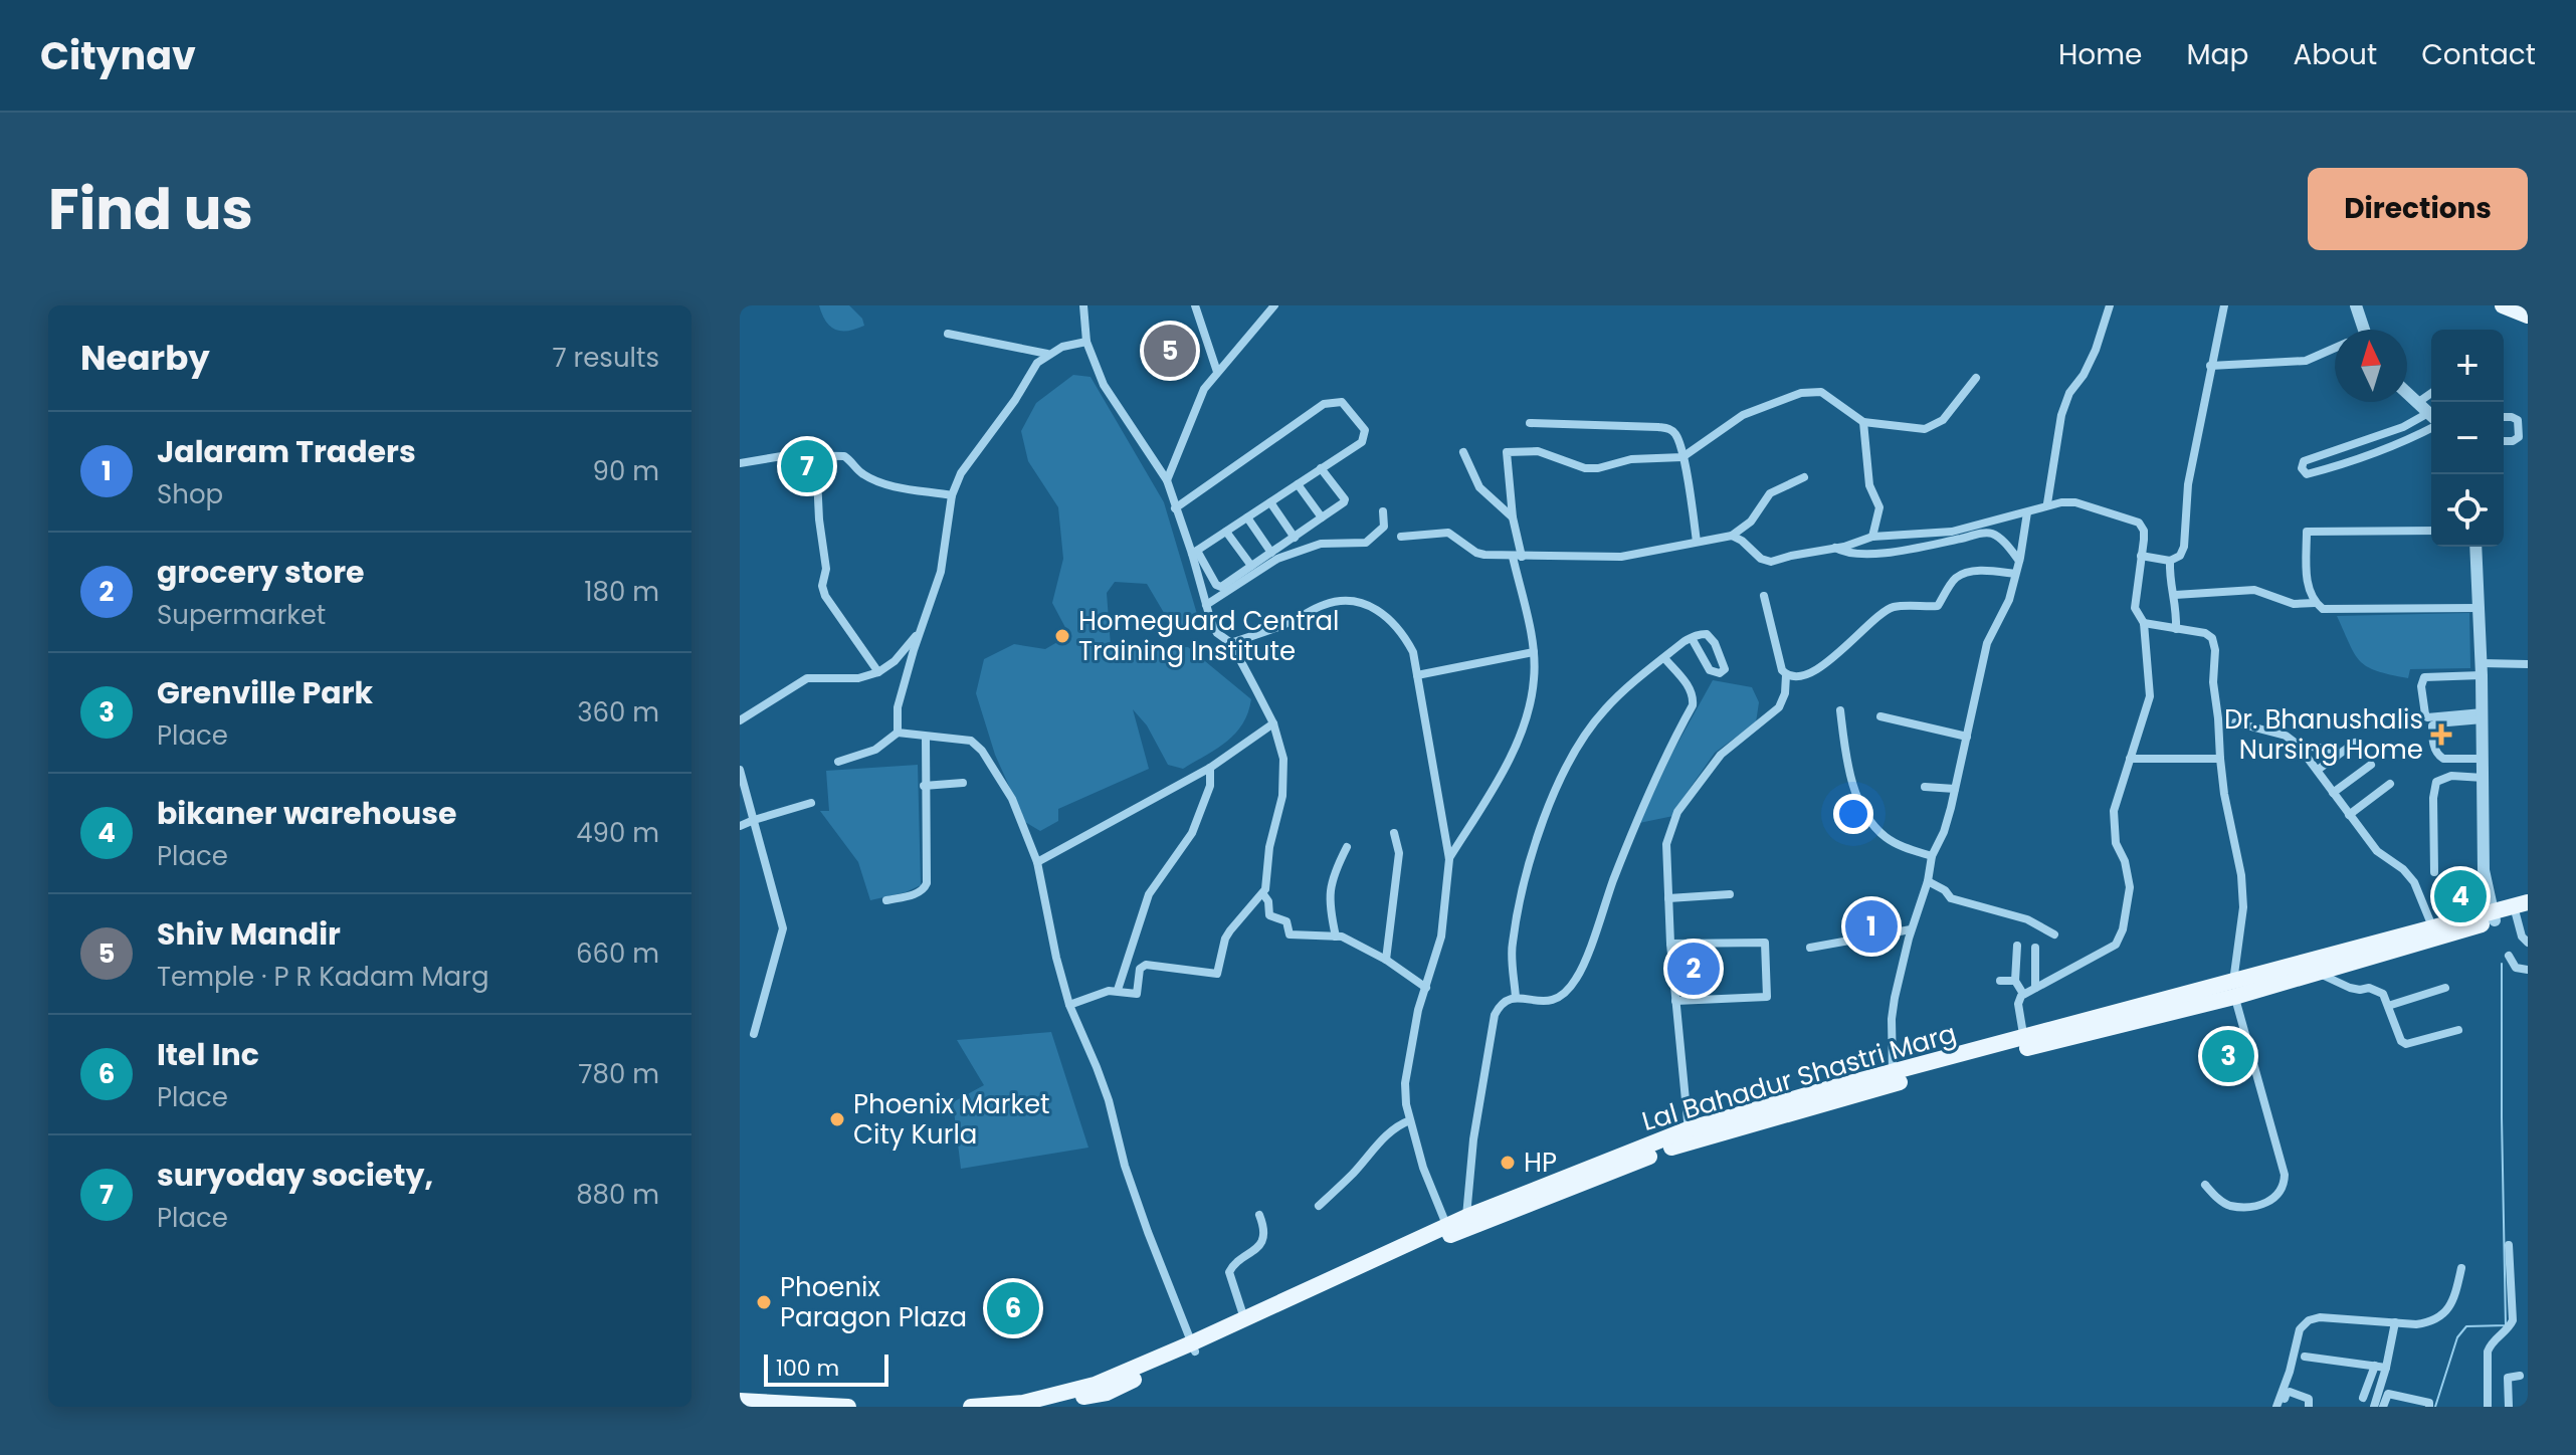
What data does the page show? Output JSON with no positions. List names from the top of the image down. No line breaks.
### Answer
{"streets":{"main road":["Lal Bahadur Shastri Marg"]},"places":{"other":["Homeguard Central Training Institute","Phoenix Market City Kurla","HP","Phoenix Paragon Plaza"],"health":["Dr. Bhanushalis Nursing Home"]},"scale_bar":"100 m","north":"top","page":{"header":"Citynav","nav":["Home","Map","About","Contact"],"title":"Find us","buttons":"Directions","heading":["Nearby","7 results"],"pins":["5","7","4","1","2","3","6"],"map_buttons":["+","−"],"list":[{"mark":"1","name":"Jalaram Traders","note":"Shop","value":"90 m"},{"mark":"2","name":"grocery store","note":"Supermarket","value":"180 m"},{"mark":"3","name":"Grenville Park","note":"Place","value":"360 m"},{"mark":"4","name":"bikaner warehouse","note":"Place","value":"490 m"},{"mark":"5","name":"Shiv Mandir","note":"Temple · P R Kadam Marg","value":"660 m"},{"mark":"6","name":"Itel Inc","note":"Place","value":"780 m"},{"mark":"7","name":"suryoday society,","note":"Place","value":"880 m"}],"scale":"100 m"}}
